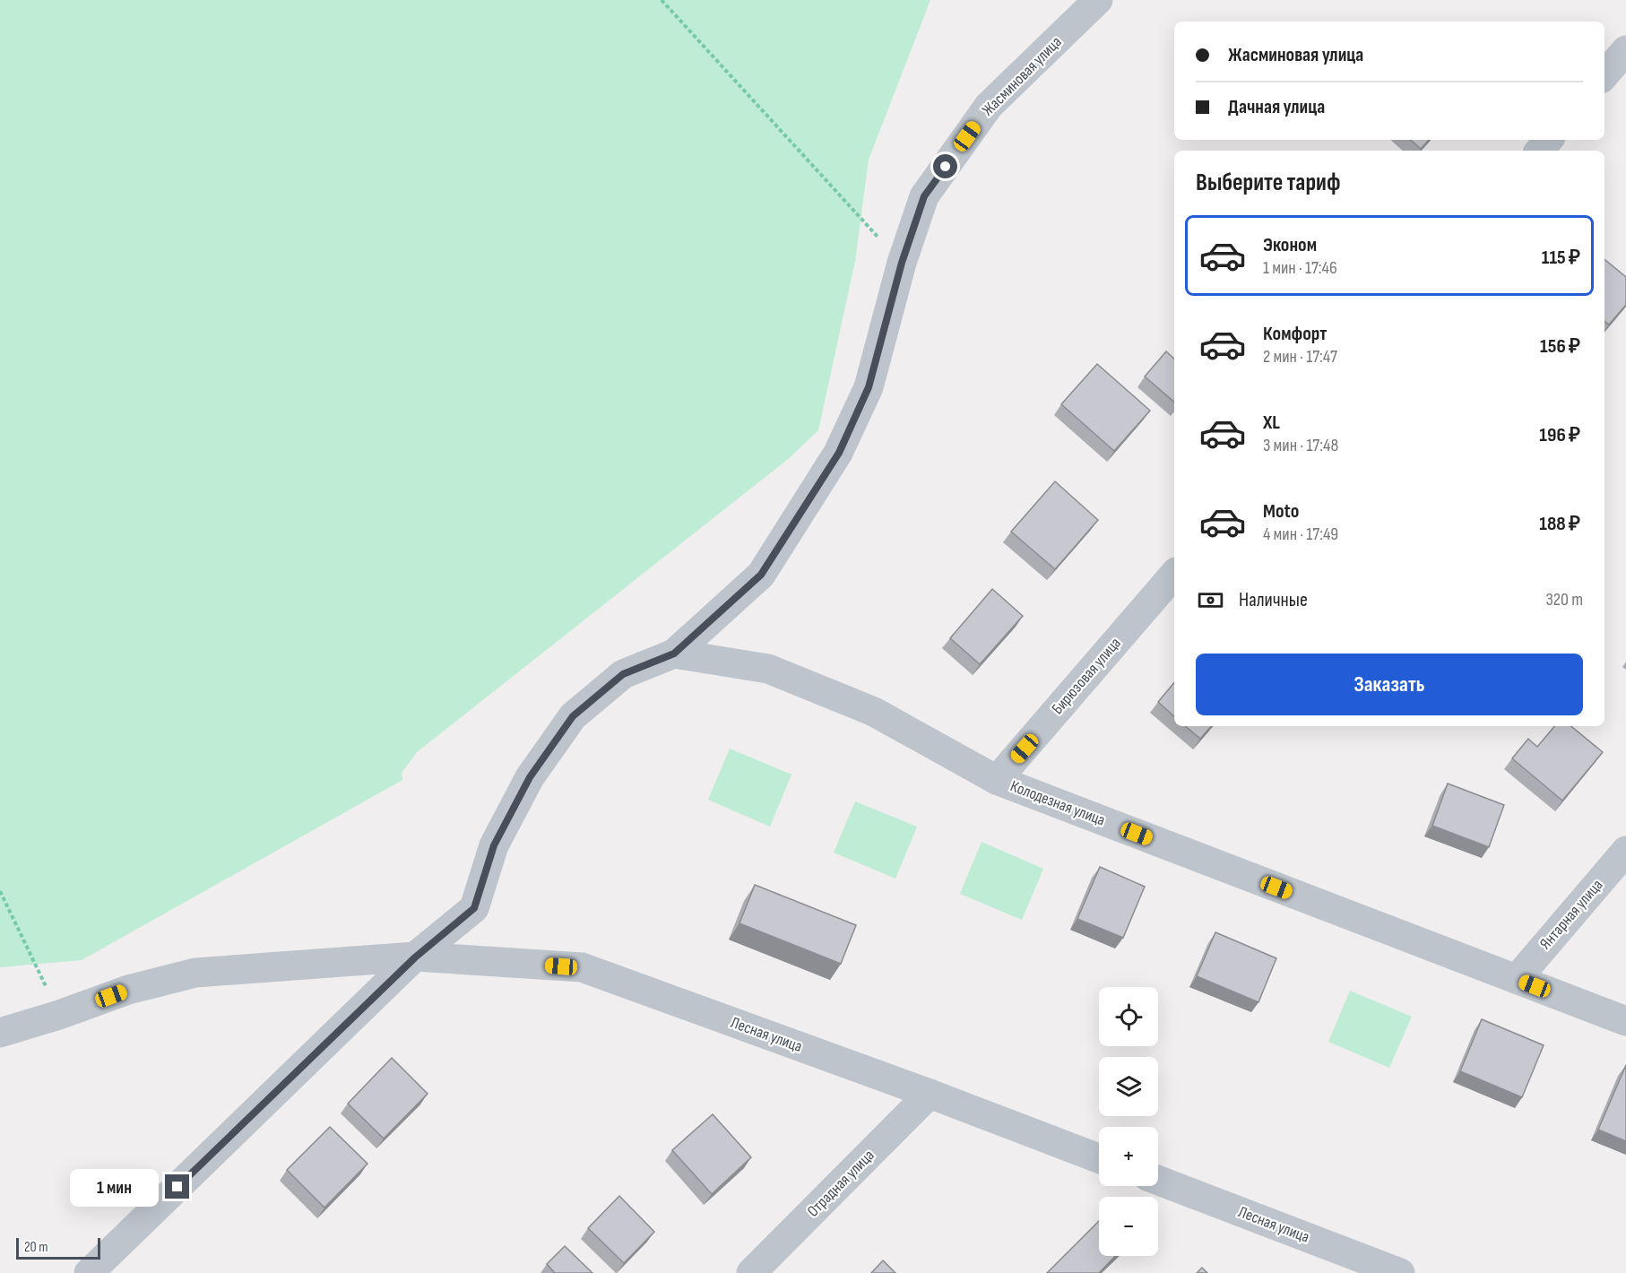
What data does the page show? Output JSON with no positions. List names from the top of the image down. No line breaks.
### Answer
{"streets":{"street":["Жасминовая улица","Бирюзовая улица","Колодезная улица","Янтарная улица","Лесная улица","Отрадная улица"]},"crossings":[["Жасминовая улица","Колодезная улица"],["Бирюзовая улица","Колодезная улица"],["Колодезная улица","Янтарная улица"],["Лесная улица","Отрадная улица"]],"scale_bar":"20 m","page":{"banner":["Жасминовая улица","Дачная улица"],"heading":"Выберите тариф","list":[{"name":"Эконом","note":"1 мин · 17:46","value":"115 ₽"},{"name":"Комфорт","note":"2 мин · 17:47","value":"156 ₽"},{"name":"XL","note":"3 мин · 17:48","value":"196 ₽"},{"name":"Moto","note":"4 мин · 17:49","value":"188 ₽"}],"pay":["Наличные","320 m"],"buttons":"Заказать","map_buttons":["+","−"],"bubble":"1 мин","scale":"20 m"}}
